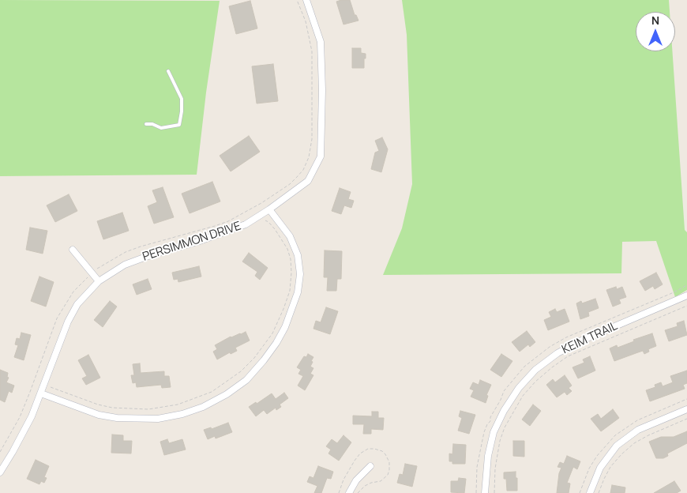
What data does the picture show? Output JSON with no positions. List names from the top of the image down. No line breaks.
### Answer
{"streets":{"street":["PERSIMMON DRIVE","KEIM TRAIL"]},"north":"top"}
